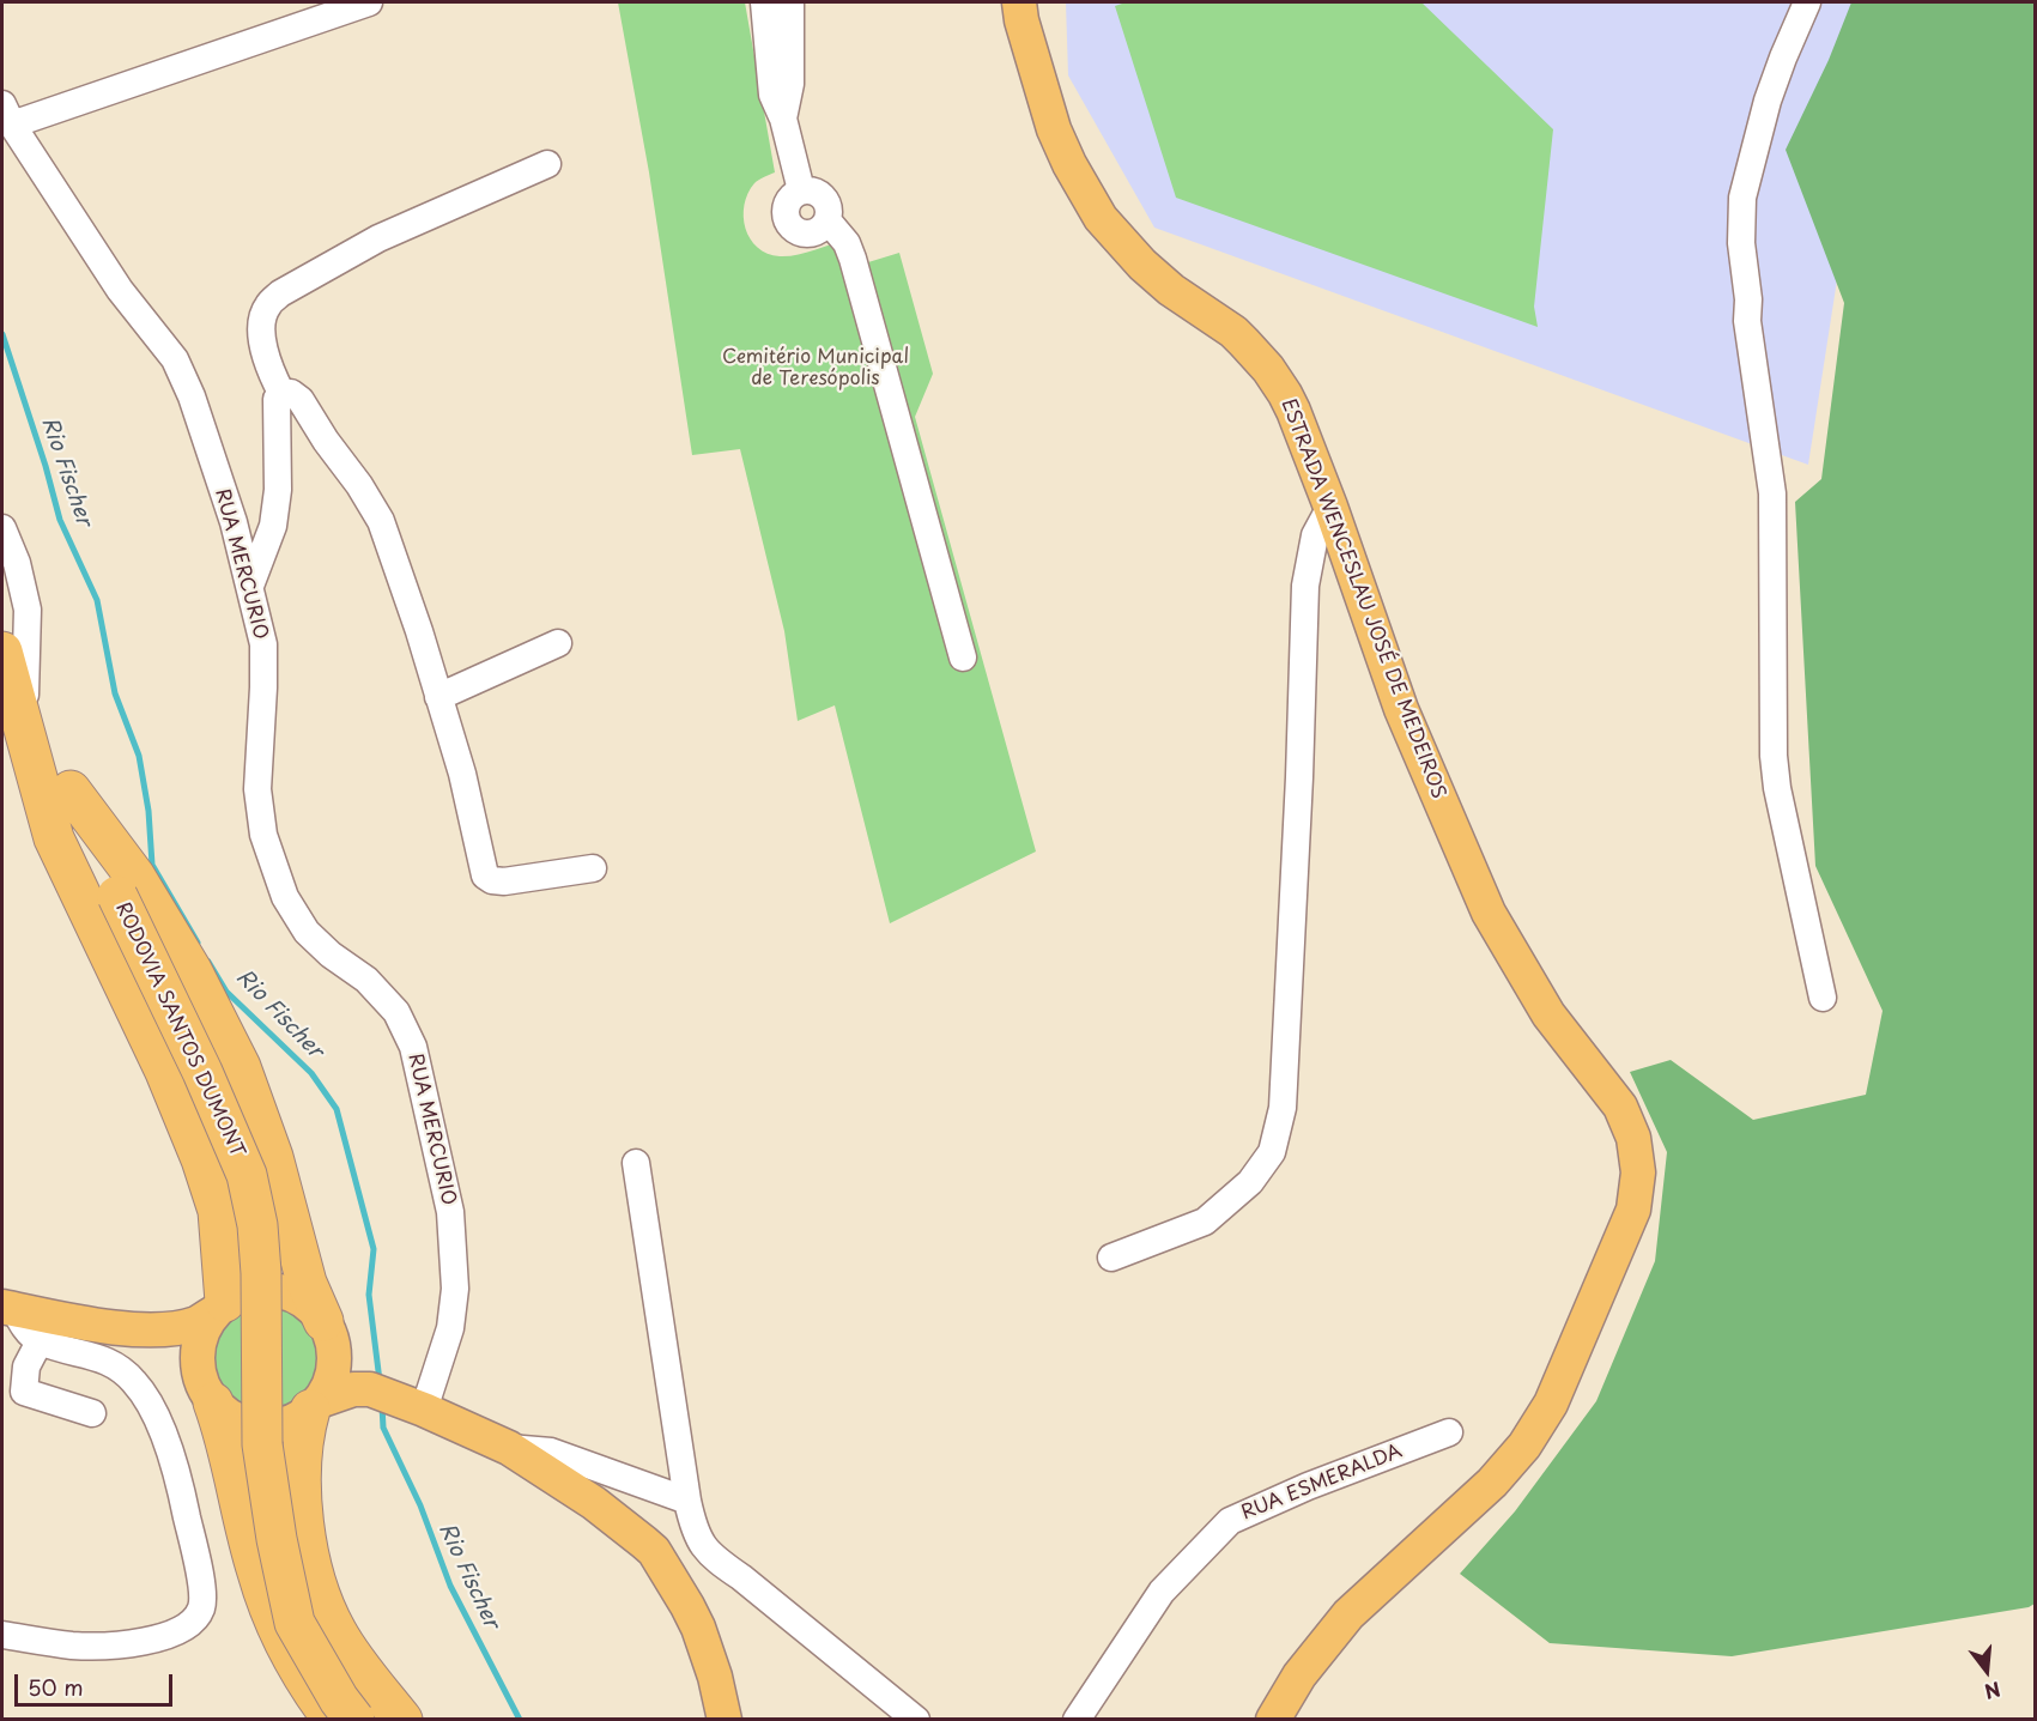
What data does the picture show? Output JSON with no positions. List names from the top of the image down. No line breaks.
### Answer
{"streets":{"highway":["RODOVIA SANTOS DUMONT"],"main road":["ESTRADA WENCESLAU JOSÉ DE MEDEIROS"],"street":["RUA MERCURIO","RUA ESMERALDA"]},"water":["Rio Fischer"],"parks":["Cemitério Municipal de Teresópolis"],"scale_bar":"50 m","north":"bottom"}
